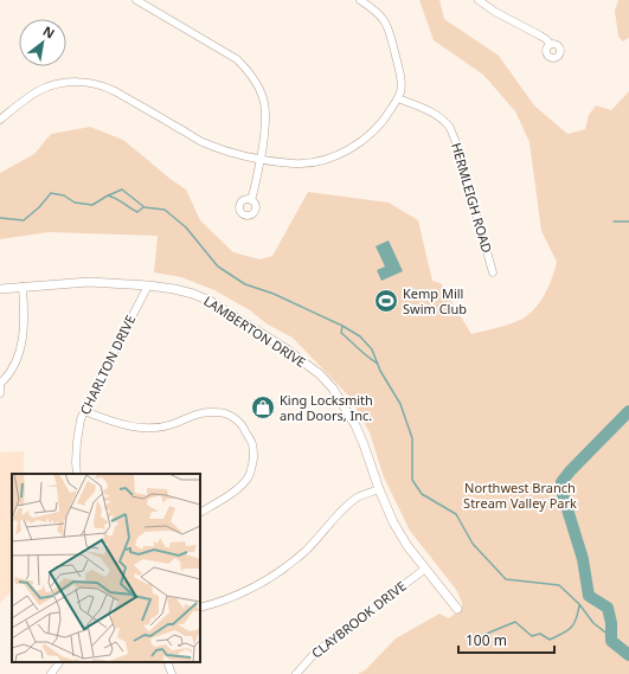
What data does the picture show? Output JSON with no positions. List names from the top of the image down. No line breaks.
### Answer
{"streets":{"street":["HERMLEIGH ROAD","LAMBERTON DRIVE","CHARLTON DRIVE","CLAYBROOK DRIVE"]},"crossings":[["LAMBERTON DRIVE","CHARLTON DRIVE"],["LAMBERTON DRIVE","CLAYBROOK DRIVE"]],"parks":["Northwest Branch Stream Valley Park"],"places":{"sports":["Kemp Mill Swim Club"],"shop":["King Locksmith and Doors, Inc."]},"scale_bar":"100 m","north":"top right"}
